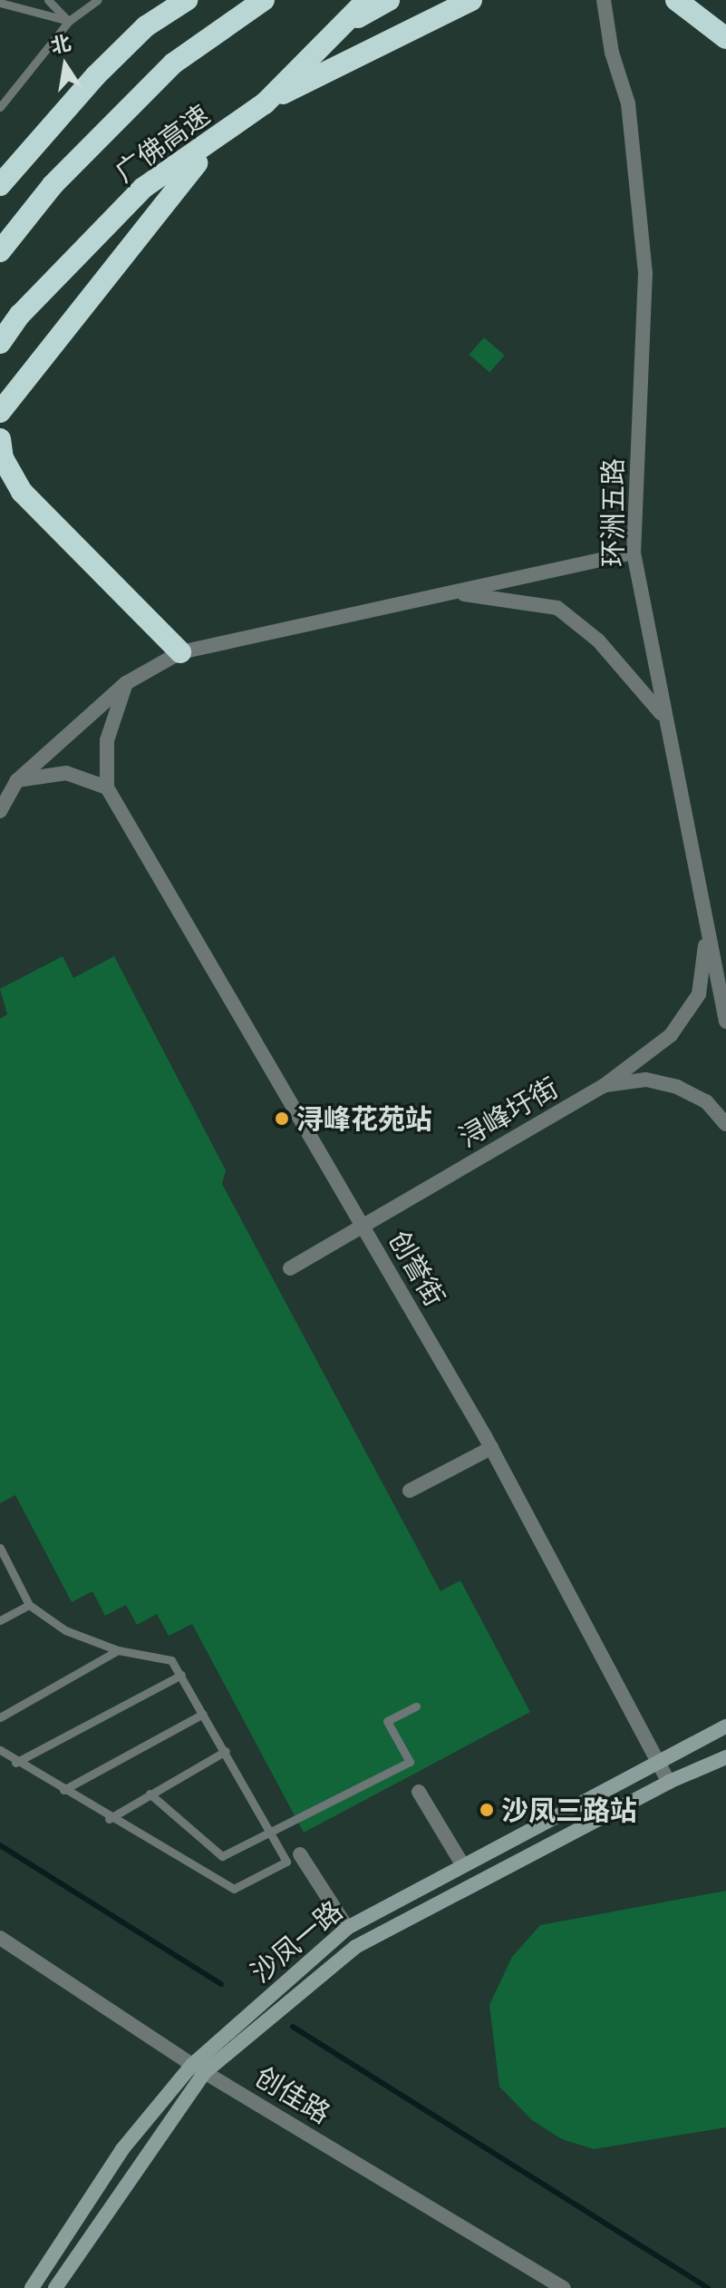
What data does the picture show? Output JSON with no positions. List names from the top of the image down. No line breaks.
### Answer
{"streets":{"highway":["广佛高速"],"street":["环洲五路","浔峰圩街","创誉街","沙凤一路","创佳路"]},"crossings":[["浔峰圩街","创誉街"],["创誉街","沙凤一路"],["沙凤一路","创佳路"]],"places":["浔峰花苑站","沙凤三路站"],"north":"top"}
